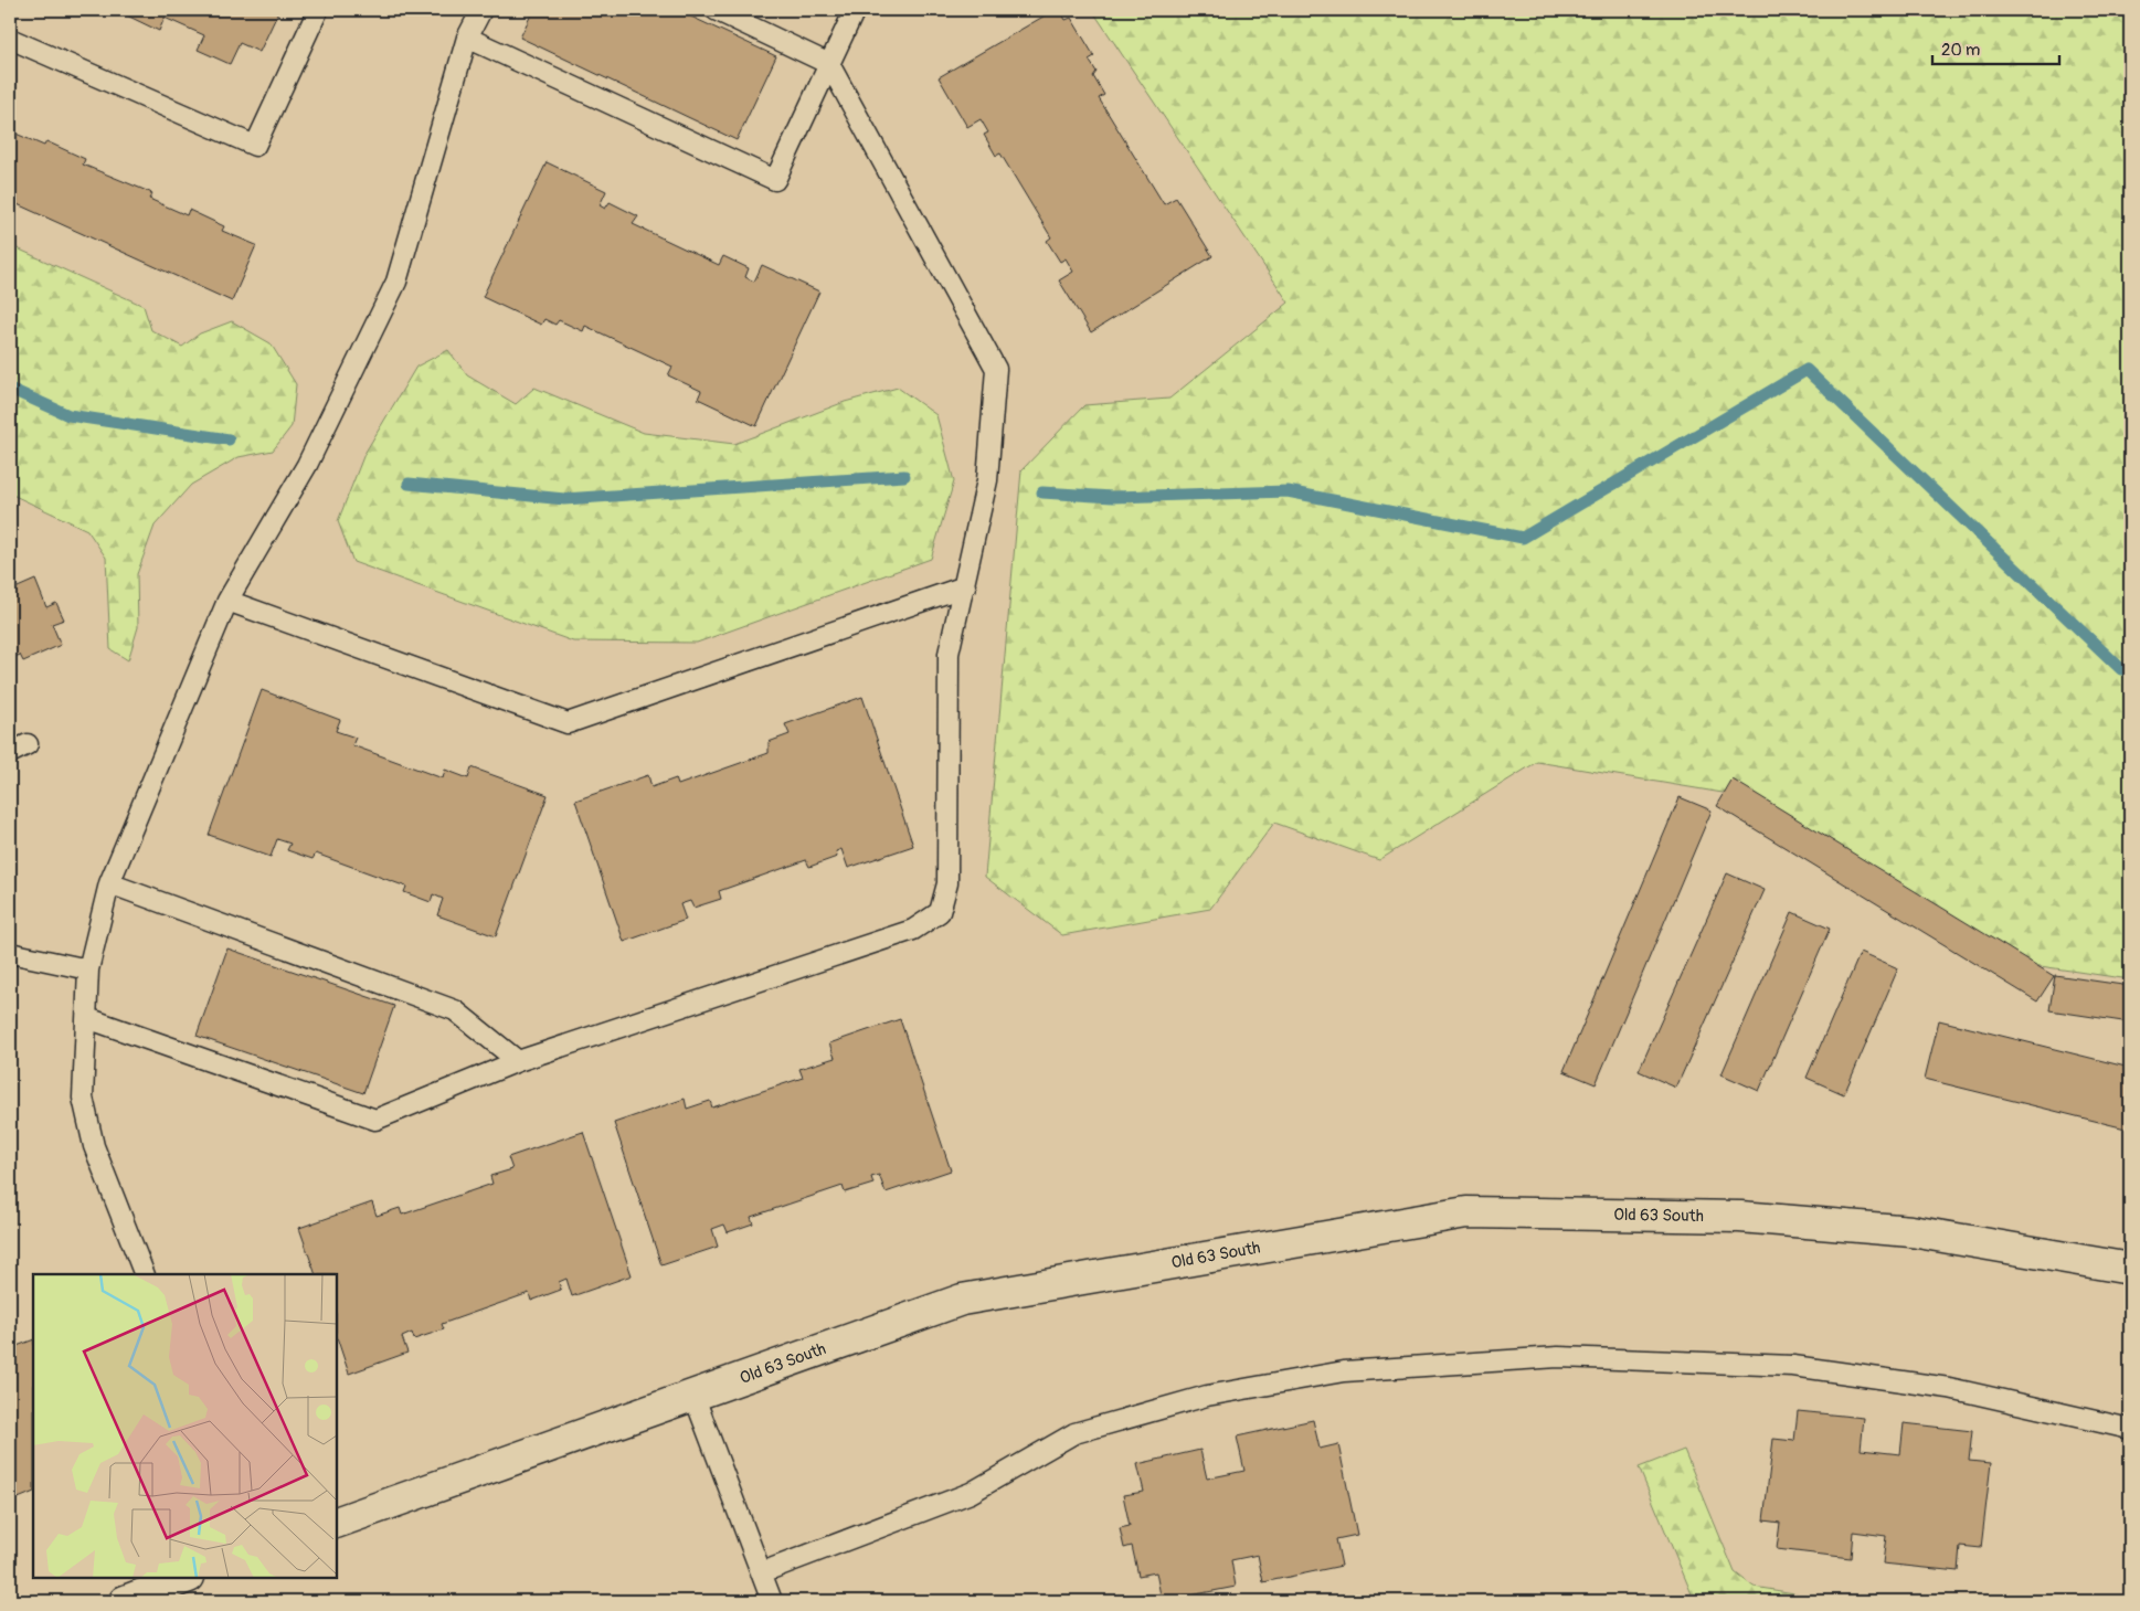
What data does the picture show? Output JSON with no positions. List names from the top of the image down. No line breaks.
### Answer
{"streets":{"main road":["Old 63 South"]},"scale_bar":"20 m"}
